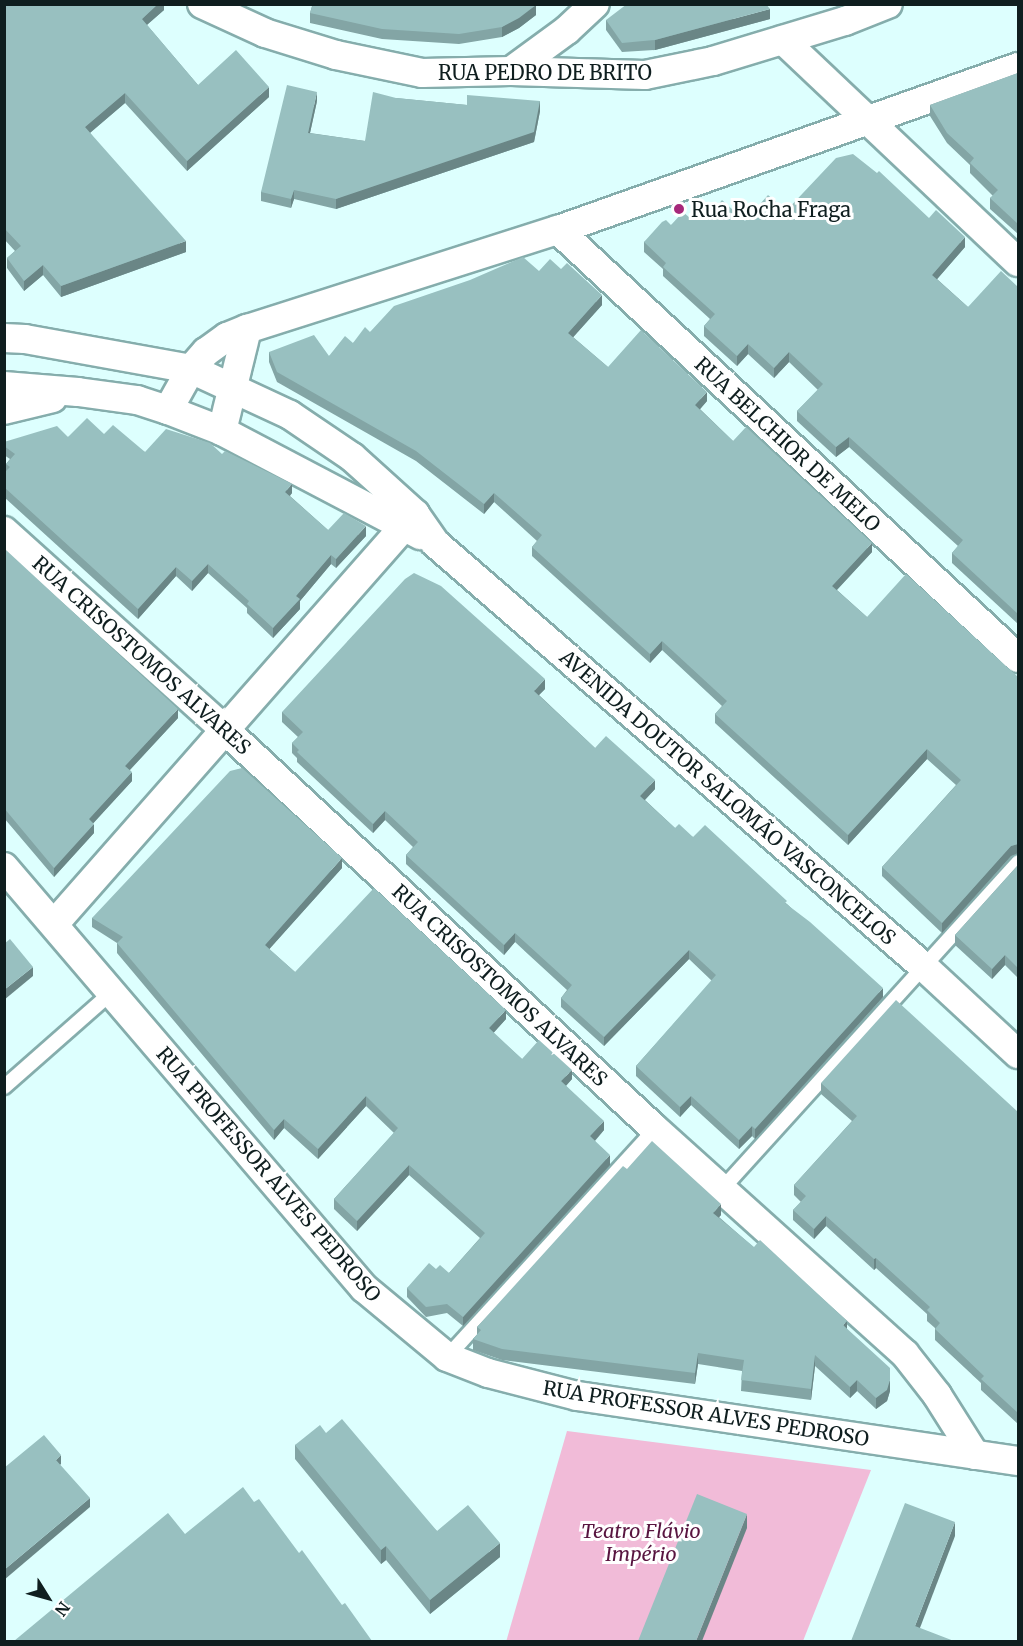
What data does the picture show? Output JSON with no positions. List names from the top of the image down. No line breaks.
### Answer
{"streets":{"street":["RUA PEDRO DE BRITO","RUA BELCHIOR DE MELO","RUA CRISOSTOMOS ALVARES","AVENIDA DOUTOR SALOMÃO VASCONCELOS","RUA PROFESSOR ALVES PEDROSO"]},"crossings":[["RUA CRISOSTOMOS ALVARES","RUA PROFESSOR ALVES PEDROSO"]],"parks":["Teatro Flávio Império"],"places":["Rua Rocha Fraga"],"north":"bottom right"}
